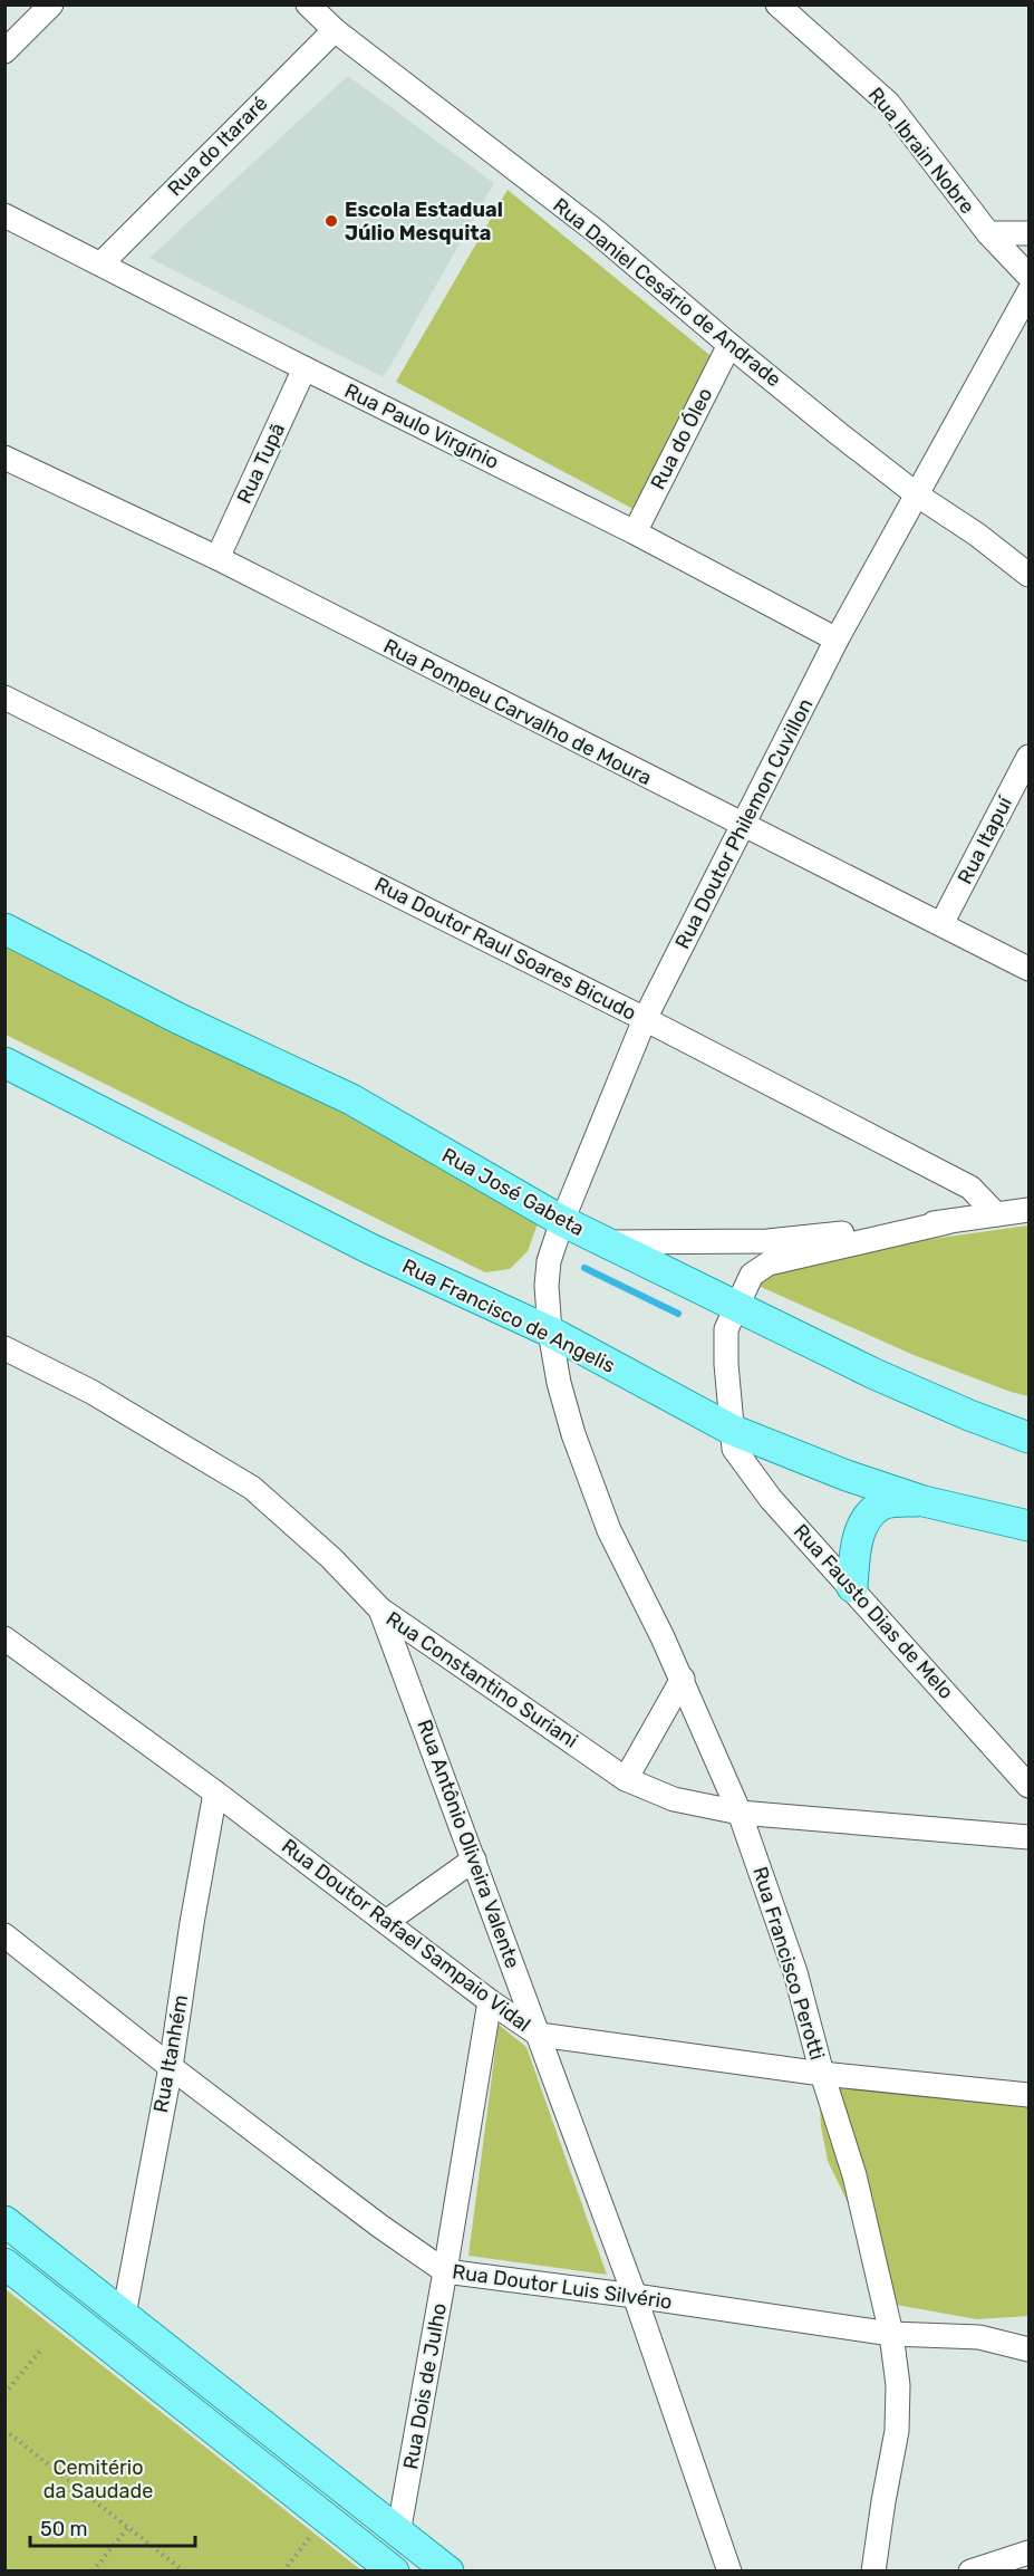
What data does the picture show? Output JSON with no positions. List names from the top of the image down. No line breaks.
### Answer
{"streets":{"main road":["Rua José Gabeta","Rua Francisco de Angelis"],"street":["Rua do Itararé","Rua Ibrain Nobre","Rua Daniel Cesário de Andrade","Rua Paulo Virgínio","Rua do Óleo","Rua Tupã","Rua Pompeu Carvalho de Moura","Rua Doutor Philemon Cuvillon","Rua Itapuí","Rua Doutor Raul Soares Bicudo","Rua Fausto Dias de Melo","Rua Constantino Suriani","Rua Antônio Oliveira Valente","Rua Doutor Rafael Sampaio Vidal","Rua Francisco Perotti","Rua Itanhém","Rua Doutor Luis Silvério","Rua Dois de Julho"]},"crossings":[["Rua do Itararé","Rua Daniel Cesário de Andrade"],["Rua do Itararé","Rua Paulo Virgínio"],["Rua Daniel Cesário de Andrade","Rua do Óleo"],["Rua Daniel Cesário de Andrade","Rua Doutor Philemon Cuvillon"],["Rua Paulo Virgínio","Rua do Óleo"],["Rua Paulo Virgínio","Rua Tupã"],["Rua Paulo Virgínio","Rua Doutor Philemon Cuvillon"],["Rua Tupã","Rua Pompeu Carvalho de Moura"],["Rua Pompeu Carvalho de Moura","Rua Doutor Philemon Cuvillon"],["Rua Pompeu Carvalho de Moura","Rua Itapuí"],["Rua Doutor Philemon Cuvillon","Rua Doutor Raul Soares Bicudo"],["Rua Doutor Philemon Cuvillon","Rua José Gabeta"],["Rua Doutor Philemon Cuvillon","Rua Francisco de Angelis"],["Rua Doutor Philemon Cuvillon","Rua Francisco Perotti"],["Rua José Gabeta","Rua Fausto Dias de Melo"],["Rua Francisco de Angelis","Rua Fausto Dias de Melo"],["Rua Constantino Suriani","Rua Antônio Oliveira Valente"],["Rua Constantino Suriani","Rua Francisco Perotti"],["Rua Antônio Oliveira Valente","Rua Doutor Rafael Sampaio Vidal"],["Rua Antônio Oliveira Valente","Rua Doutor Luis Silvério"],["Rua Doutor Rafael Sampaio Vidal","Rua Francisco Perotti"],["Rua Doutor Rafael Sampaio Vidal","Rua Itanhém"],["Rua Doutor Rafael Sampaio Vidal","Rua Dois de Julho"],["Rua Francisco Perotti","Rua Doutor Luis Silvério"],["Rua Itanhém","Rua Doutor Luis Silvério"],["Rua Doutor Luis Silvério","Rua Dois de Julho"]],"parks":["Cemitério da Saudade"],"places":["Escola Estadual Júlio Mesquita"],"scale_bar":"50 m"}
